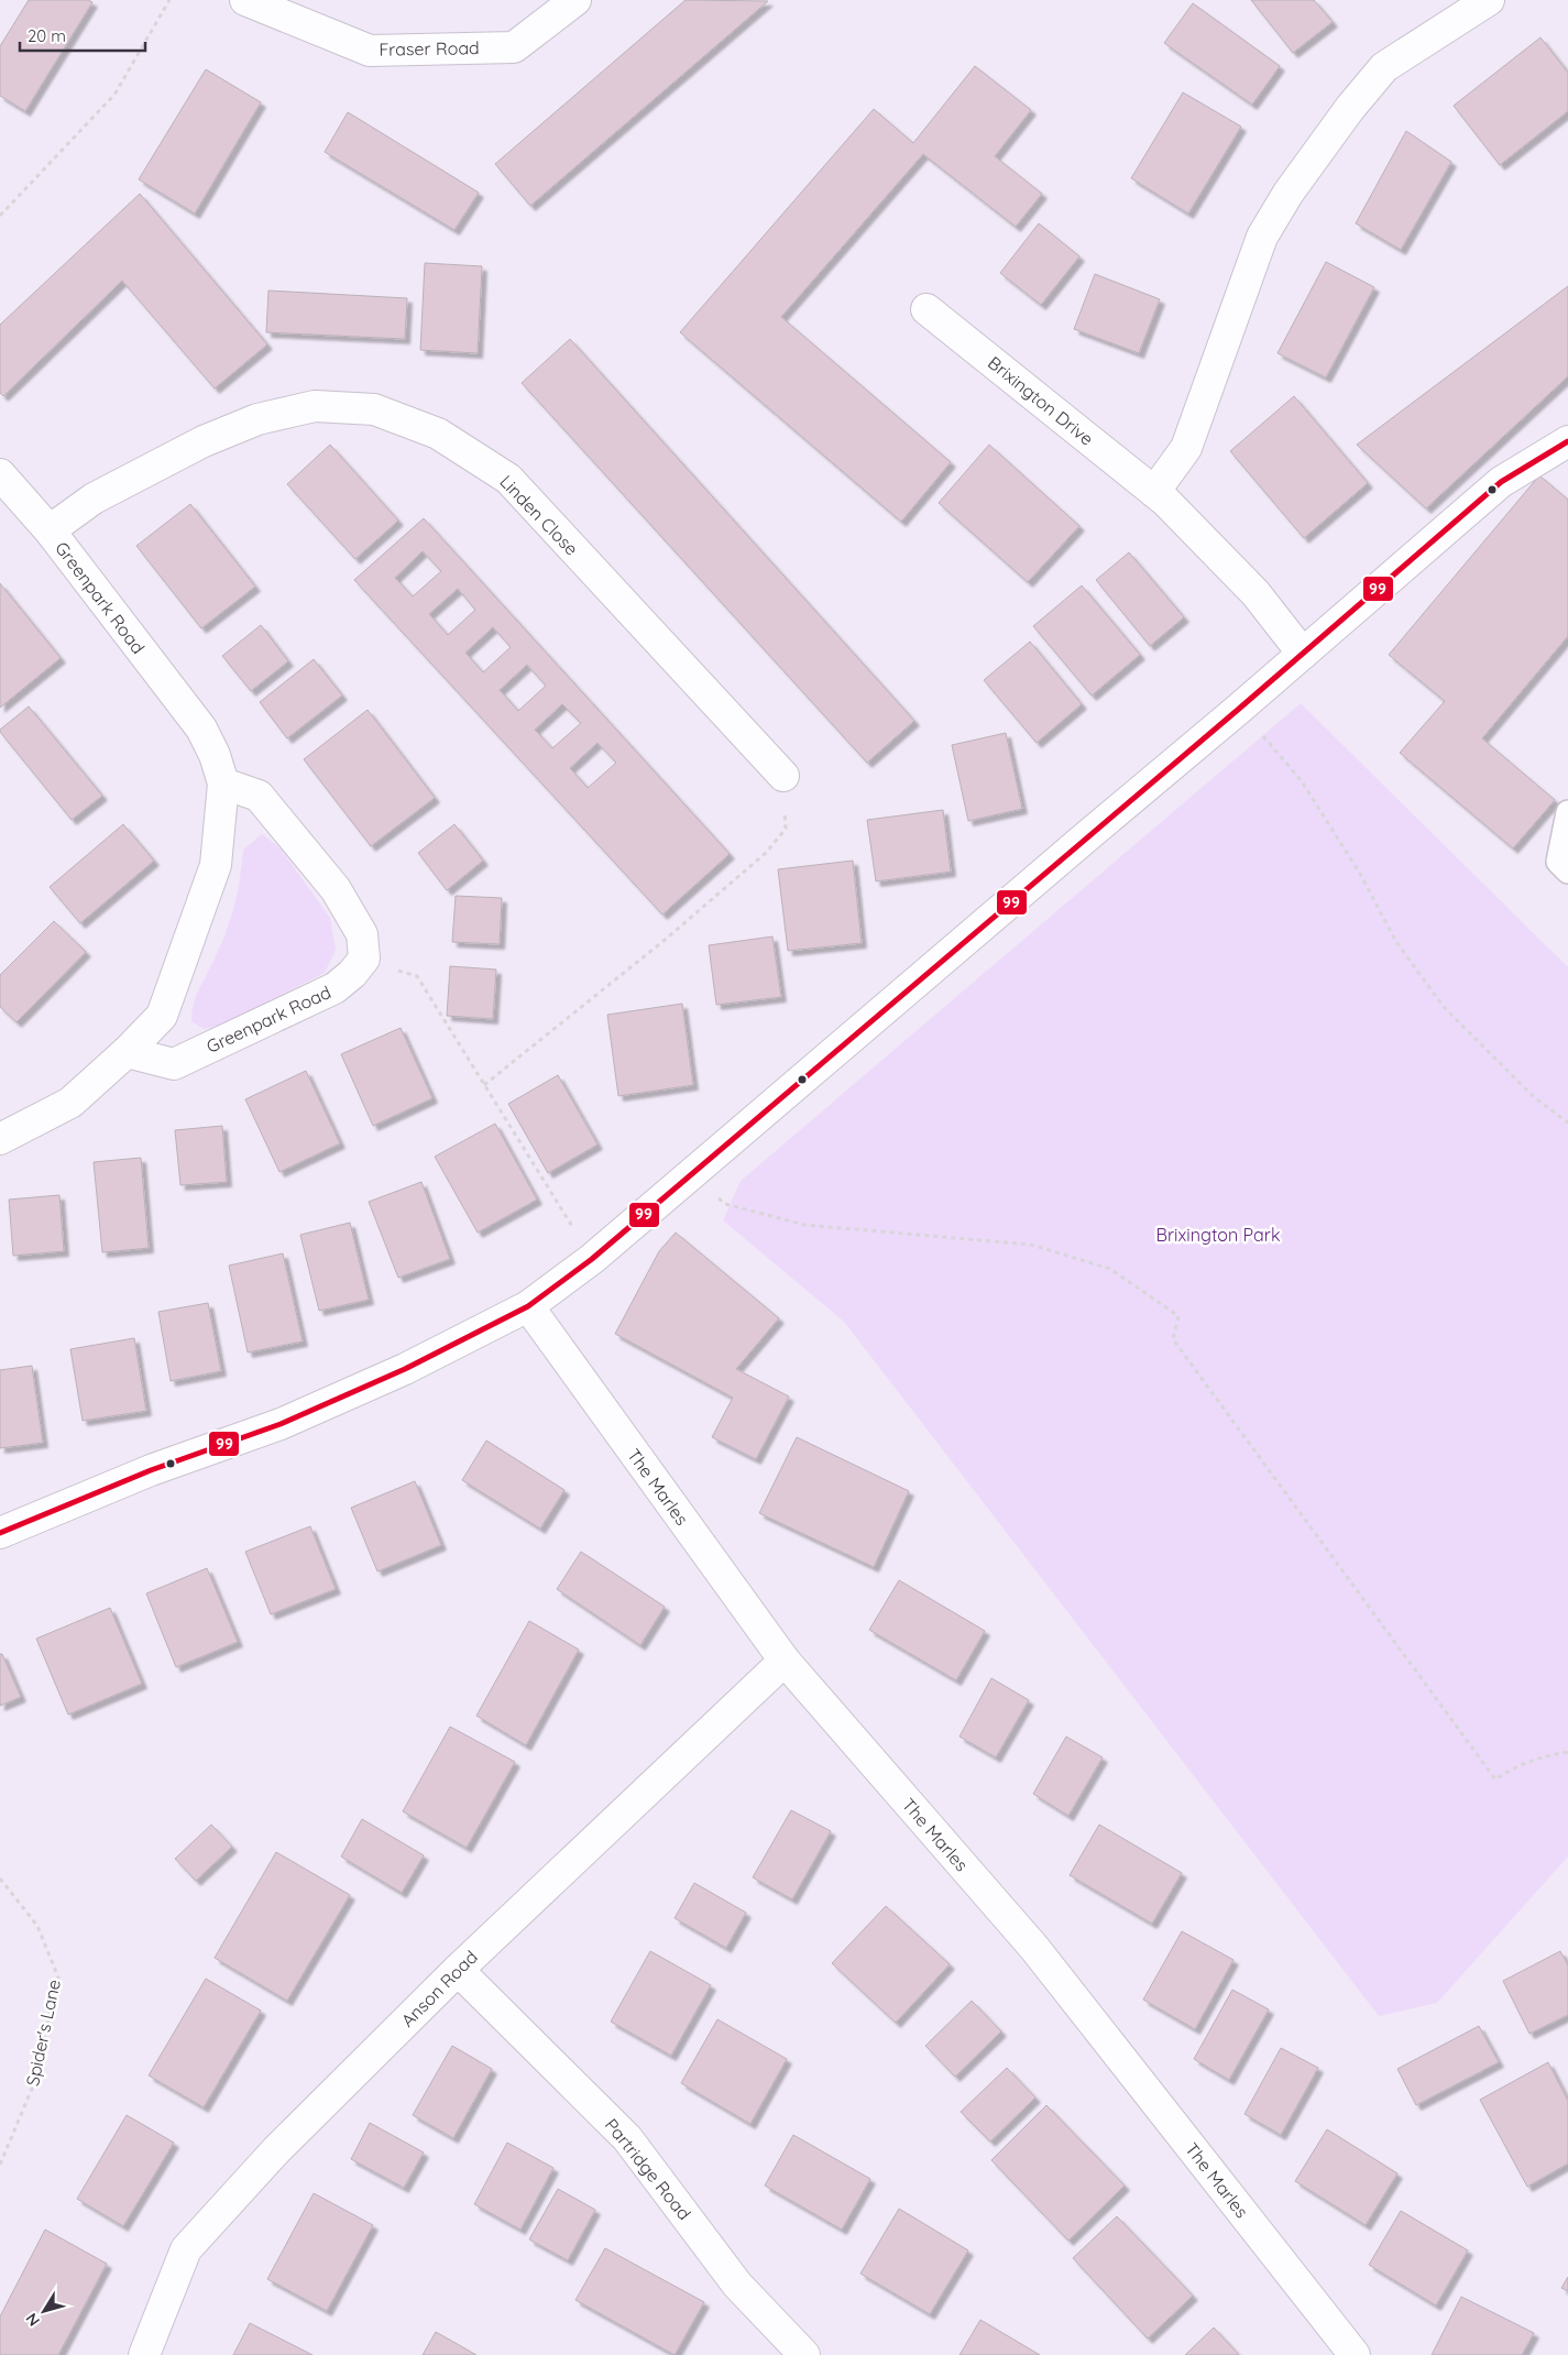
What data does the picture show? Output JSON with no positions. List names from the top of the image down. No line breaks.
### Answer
{"streets":{"street":["Fraser Road","Brixington Drive","Linden Close","Greenpark Road","The Marles","Anson Road","Partridge Road"],"path":["Spider's Lane"]},"crossings":[["Linden Close","Greenpark Road"],["The Marles","Anson Road"],["Anson Road","Partridge Road"]],"parks":["Brixington Park"],"lines":["transit line 99"],"scale_bar":"20 m","north":"bottom left"}
